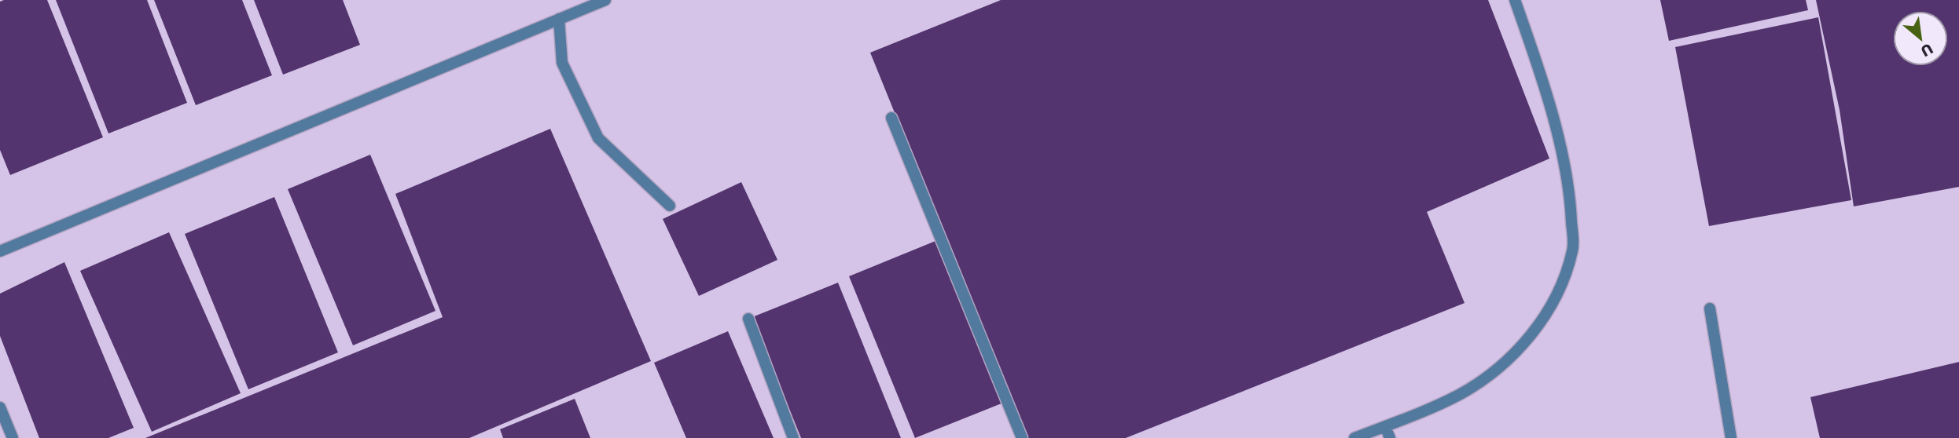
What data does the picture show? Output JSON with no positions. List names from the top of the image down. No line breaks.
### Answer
{"north":"bottom right"}
